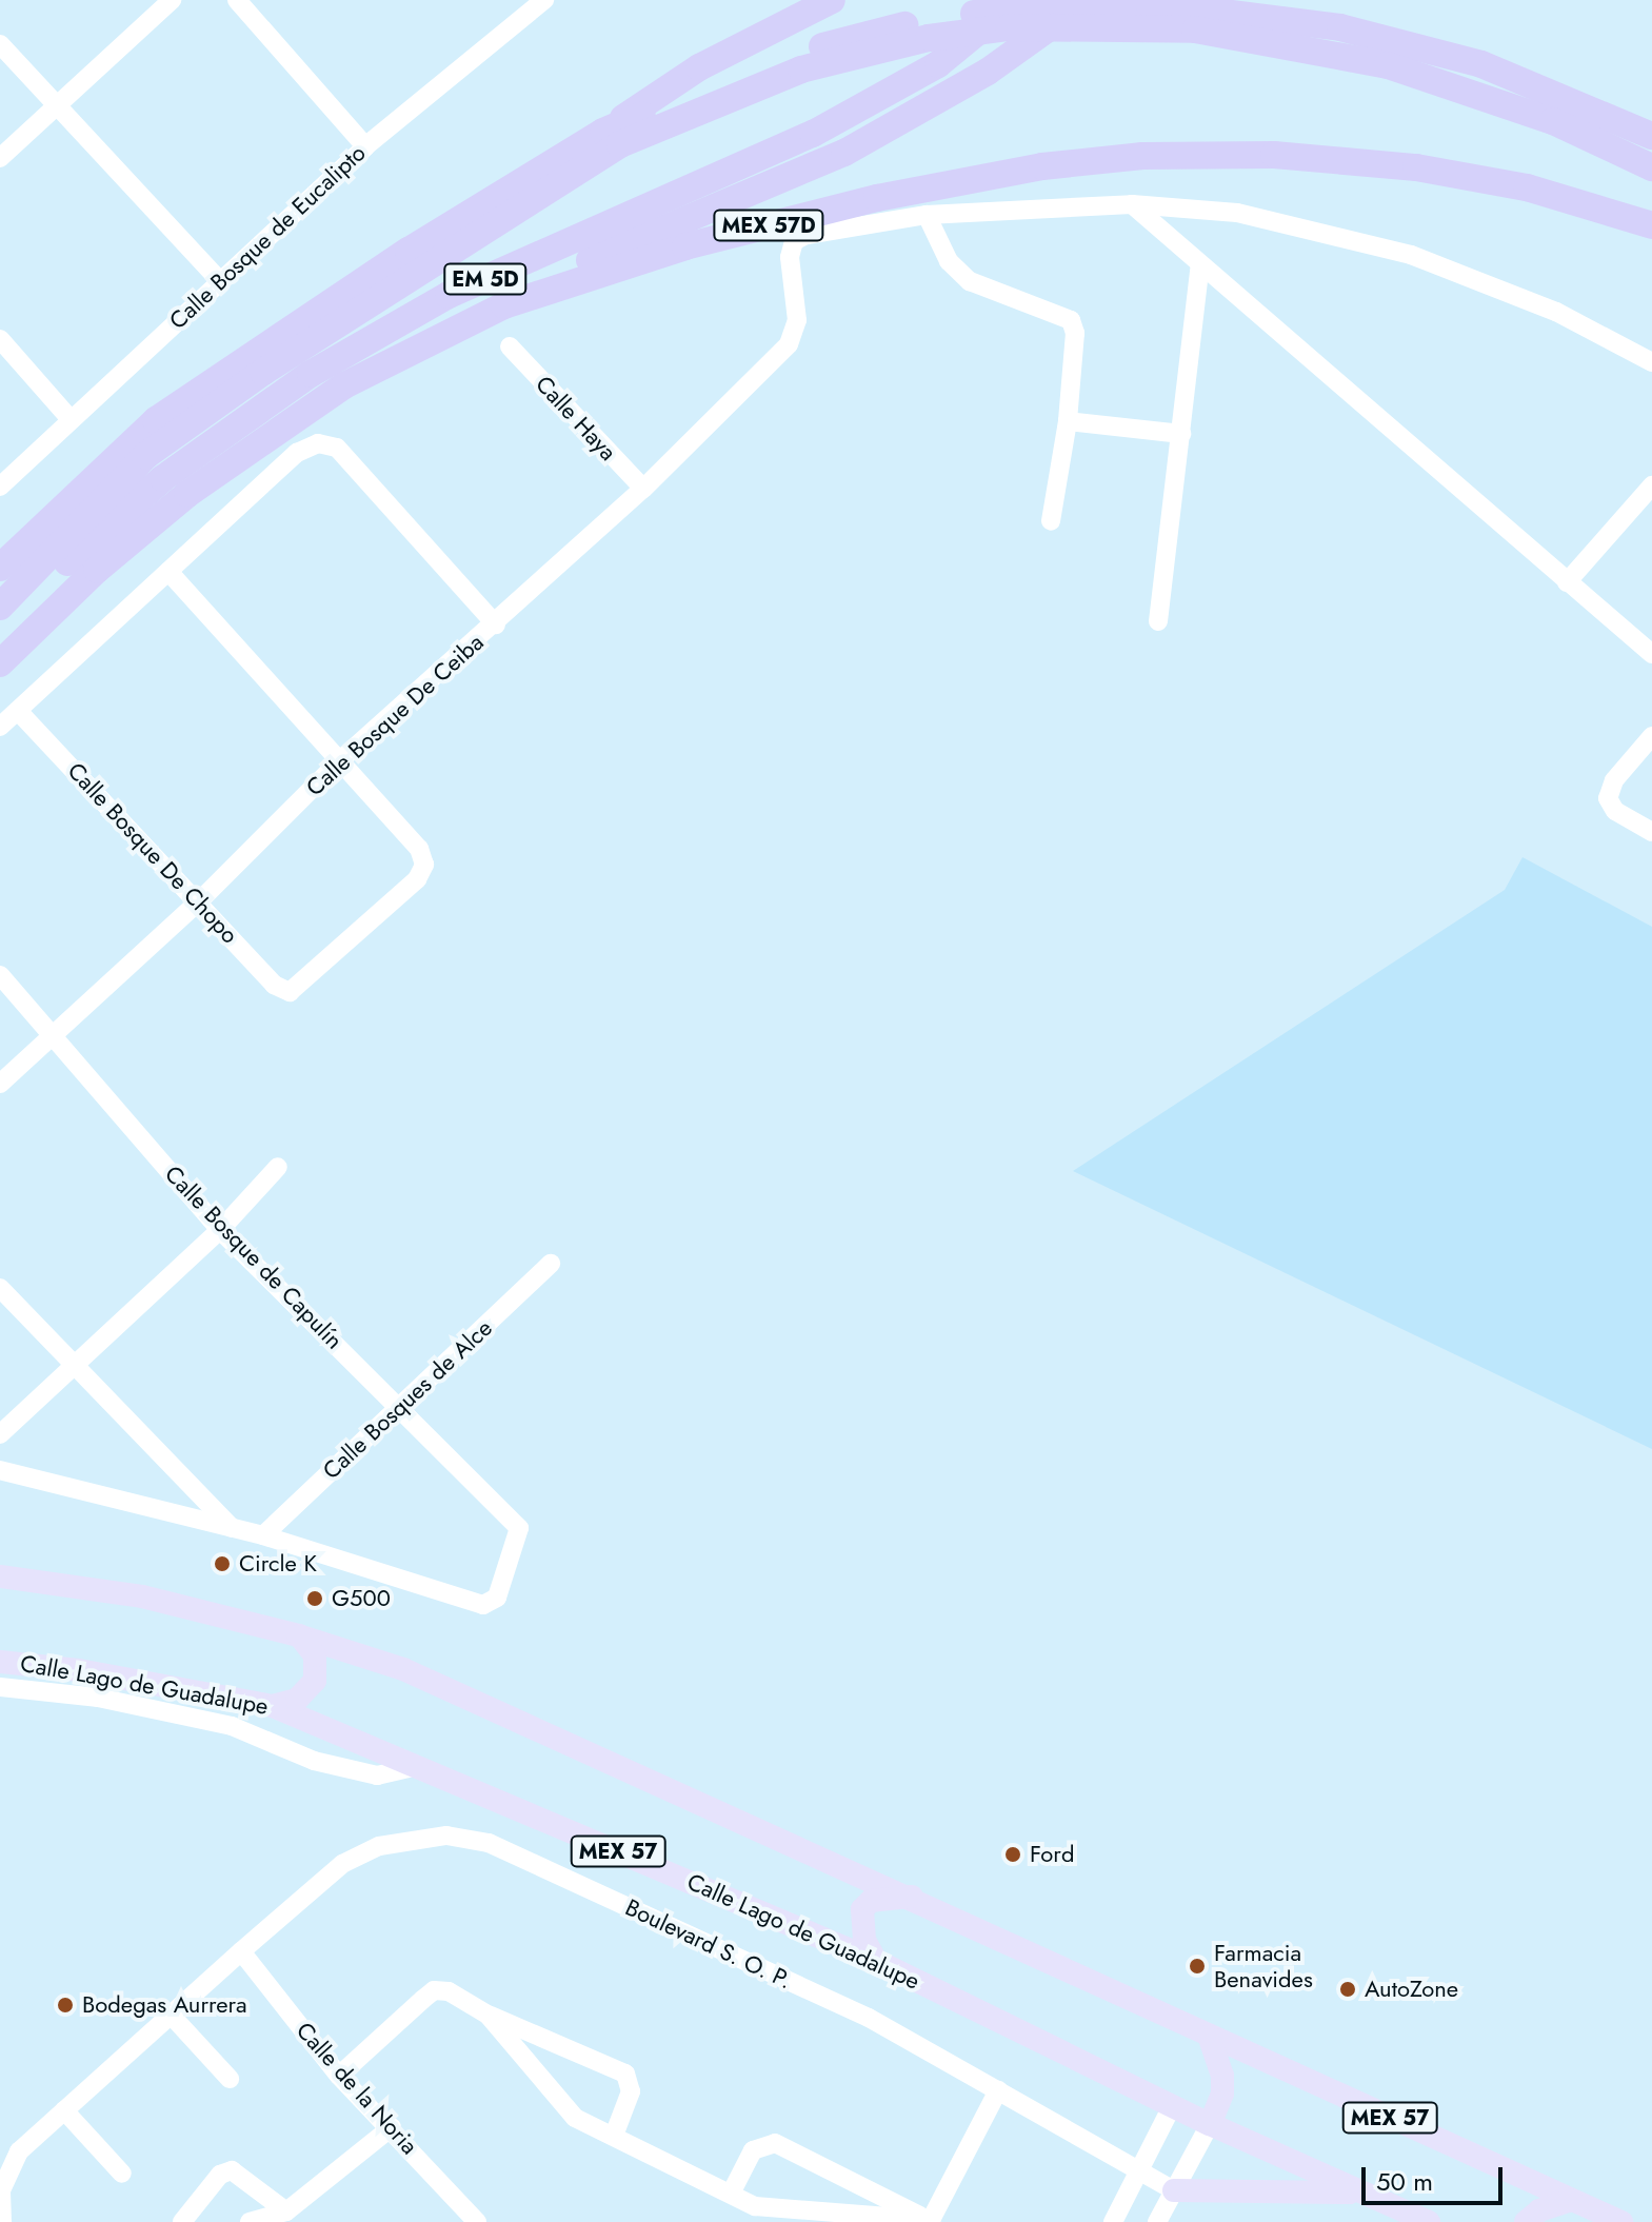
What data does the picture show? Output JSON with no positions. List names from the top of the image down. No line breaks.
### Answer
{"streets":{"highway":["MEX 57D","EM 5D"],"main road":["Calle Lago de Guadalupe","MEX 57"],"street":["Calle Bosque de Eucalipto","Calle Haya","Calle Bosque De Ceiba","Calle Bosque De Chopo","Calle Bosque de Capulín","Calle Bosques de Alce","Boulevard S. O. P.","Calle de la Noria"]},"crossings":[["MEX 57D","EM 5D"],["Calle Haya","Calle Bosque De Ceiba"],["Calle Bosque De Ceiba","Calle Bosque De Chopo"],["Calle Bosque De Ceiba","Calle Bosque de Capulín"],["Calle Bosque de Capulín","Calle Bosques de Alce"],["Calle Lago de Guadalupe","MEX 57"],["Boulevard S. O. P.","Calle de la Noria"]],"places":["Circle K","G500","Ford","Farmacia Benavides","AutoZone","Bodegas Aurrera"],"scale_bar":"50 m"}
